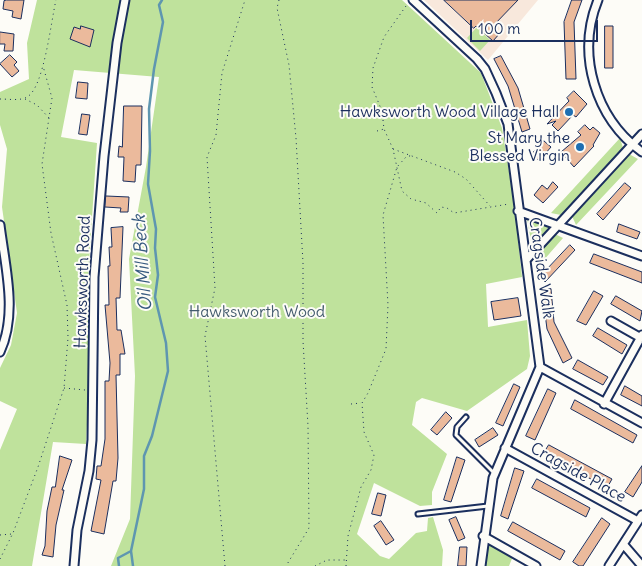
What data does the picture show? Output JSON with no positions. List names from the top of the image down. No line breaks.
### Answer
{"streets":{"street":["Cragside Walk","Hawksworth Road","Cragside Place"]},"water":["Oil Mill Beck"],"parks":["Hawksworth Wood"],"places":["Hawksworth Wood Village Hall","St Mary the Blessed Virgin"],"scale_bar":"100 m"}
